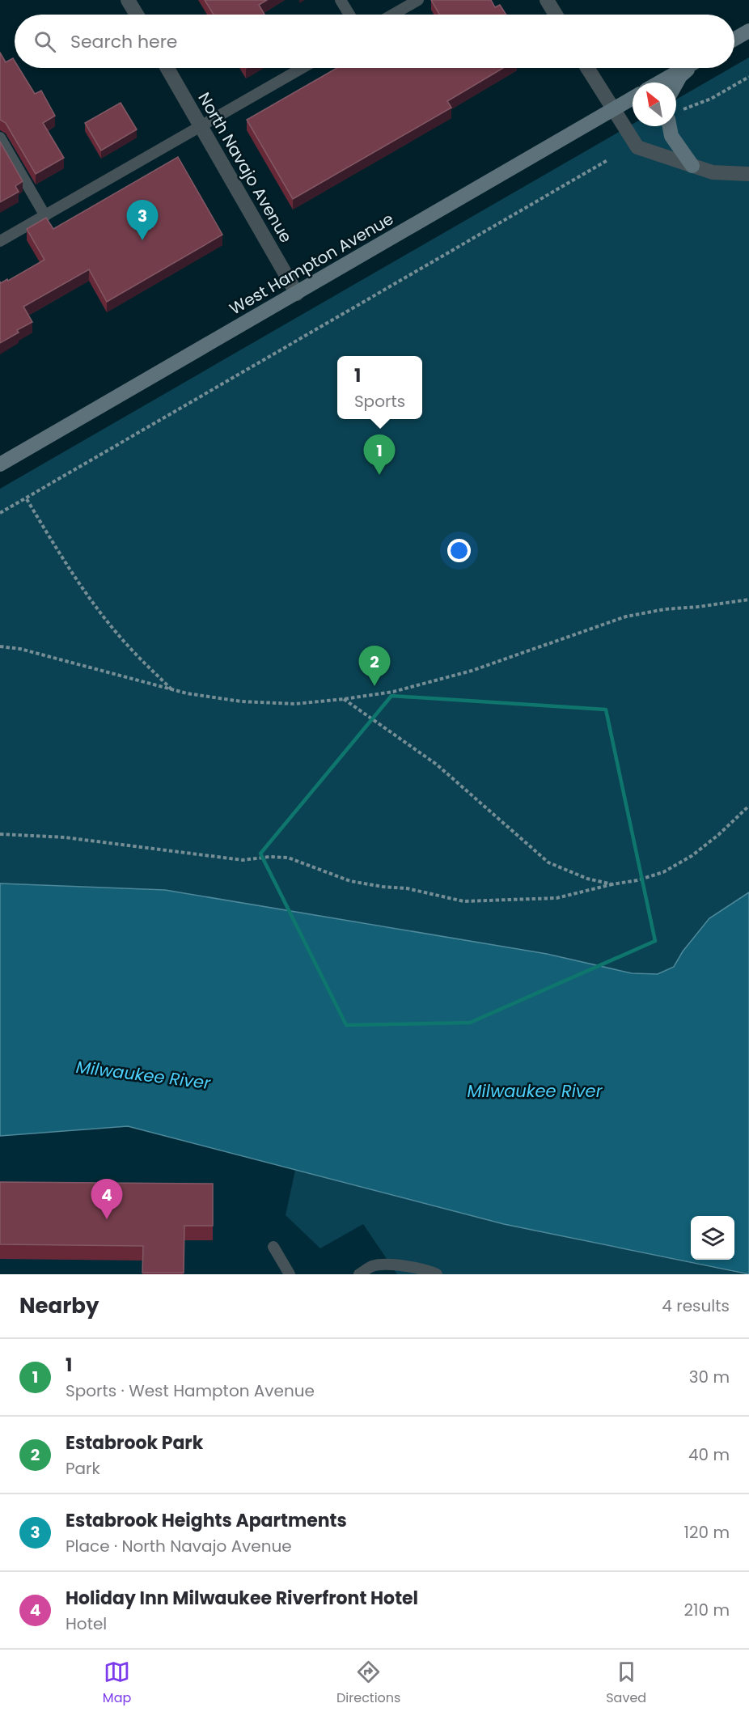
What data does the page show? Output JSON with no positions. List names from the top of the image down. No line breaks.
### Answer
{"streets":{"main road":["West Hampton Avenue"],"street":["North Navajo Avenue"]},"crossings":[["North Navajo Avenue","West Hampton Avenue"]],"water":["Milwaukee River"],"north":"top left","page":{"search":"Search here","pins":["3","1","2","4"],"popup":["1","Sports"],"heading":["Nearby","4 results"],"list":[{"mark":"1","name":"1","note":"Sports · West Hampton Avenue","value":"30 m"},{"mark":"2","name":"Estabrook Park","note":"Park","value":"40 m"},{"mark":"3","name":"Estabrook Heights Apartments","note":"Place · North Navajo Avenue","value":"120 m"},{"mark":"4","name":"Holiday Inn Milwaukee Riverfront Hotel","note":"Hotel","value":"210 m"}],"nav":["Map","Directions","Saved"]}}
